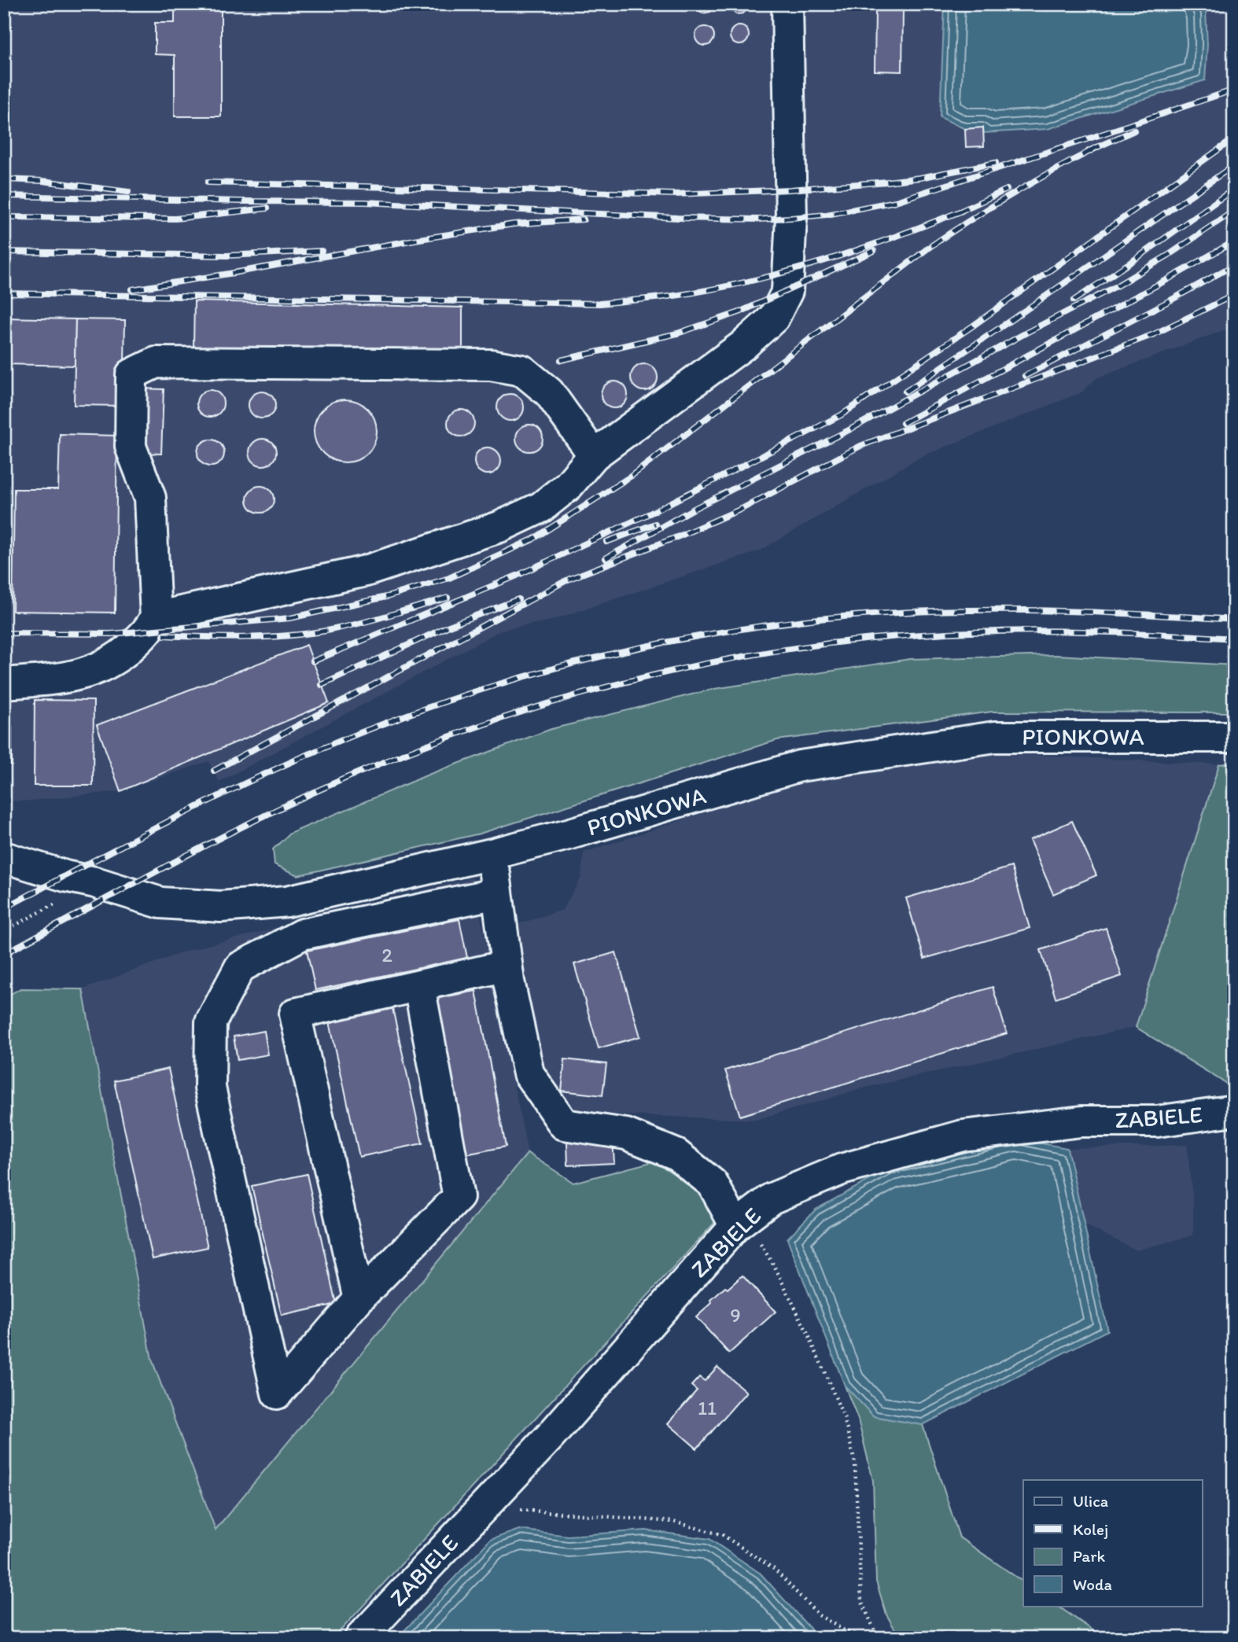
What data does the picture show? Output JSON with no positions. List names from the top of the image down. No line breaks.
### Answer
{"streets":{"street":["PIONKOWA","ZABIELE"]},"house_numbers":["2","9","11"],"legend":["Ulica","Kolej","Park","Woda"]}
